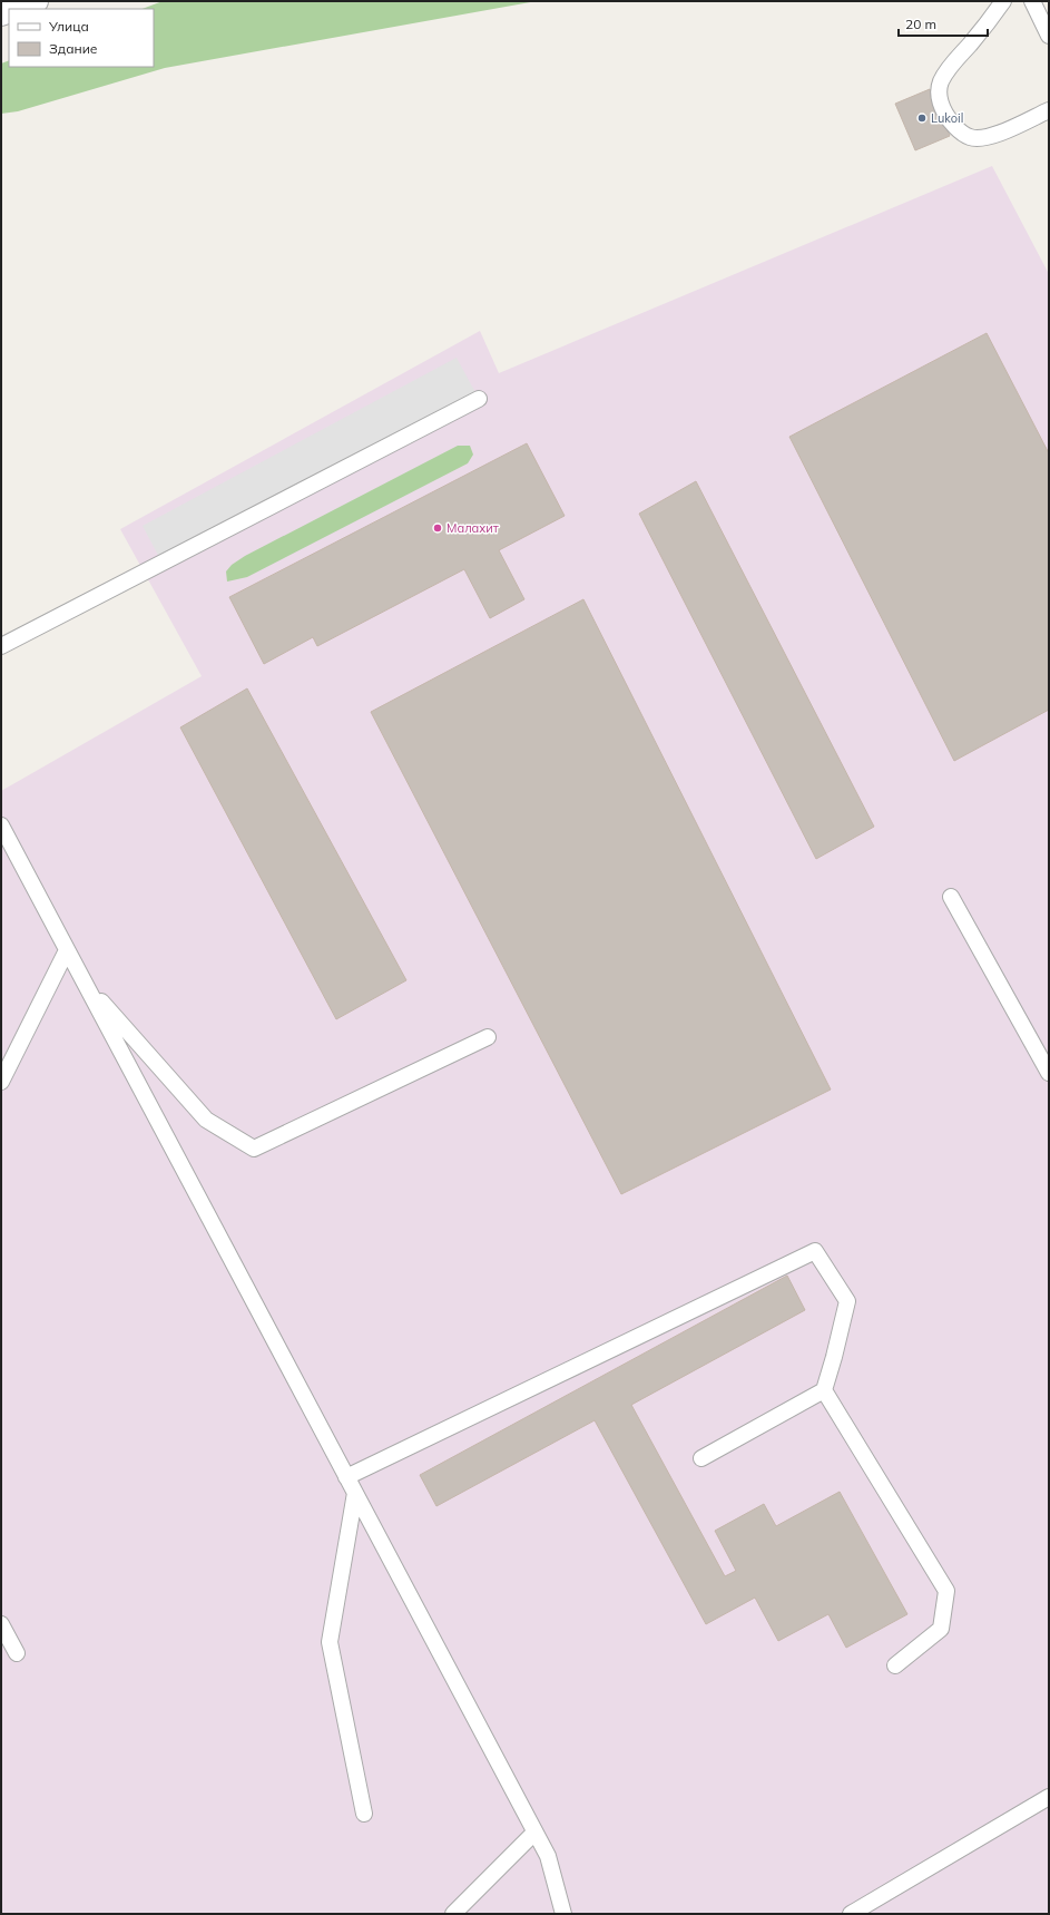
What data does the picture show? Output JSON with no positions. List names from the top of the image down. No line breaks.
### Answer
{"places":["Lukoil","Малахит"],"legend":["Улица","Здание"],"scale_bar":"20 m"}
